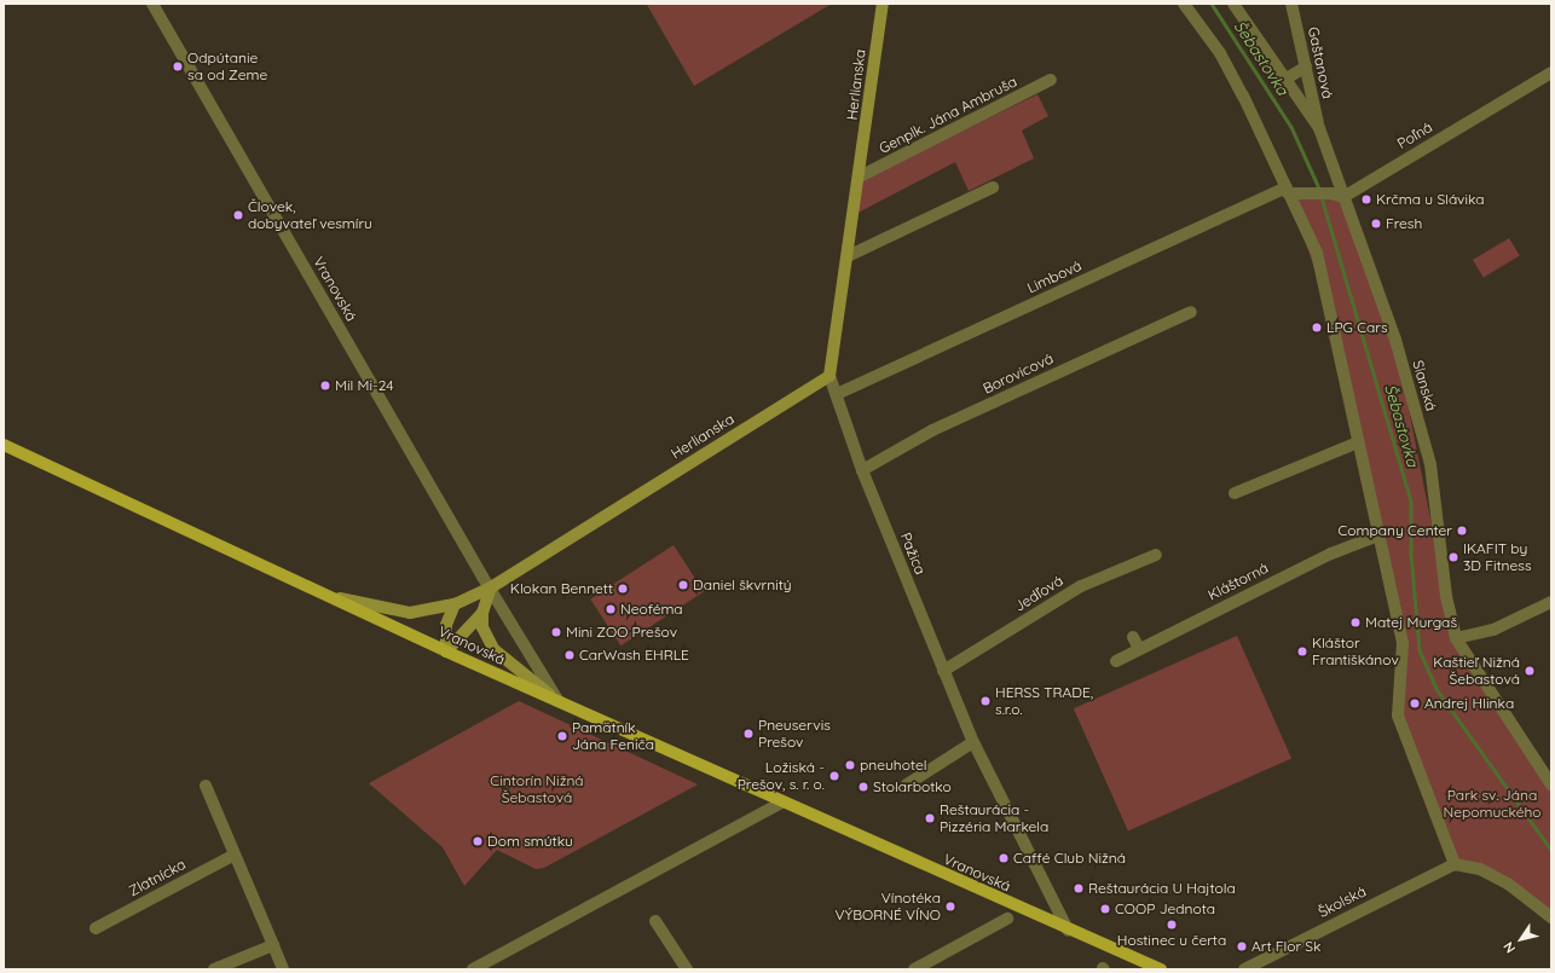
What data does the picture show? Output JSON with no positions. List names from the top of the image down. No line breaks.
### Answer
{"streets":{"main road":["Vranovská"],"street":["Gaštanová","Herlianska","Genplk. Jána Ambruša","Poľná","Limbová","Borovicová","Slanská","Pažica","Kláštorná","Jedľová","Zlatnícka","Školská"]},"crossings":[["Gaštanová","Slanská"],["Herlianska","Genplk. Jána Ambruša"],["Herlianska","Vranovská"],["Herlianska","Pažica"],["Poľná","Limbová"],["Poľná","Slanská"],["Limbová","Pažica"],["Vranovská","Pažica"],["Borovicová","Pažica"],["Pažica","Jedľová"]],"water":["Šebastovka"],"parks":["Cintorín Nižná Šebastová","Park sv. Jána Nepomuckého"],"places":["Odpútanie sa od Zeme","Krčma u Slávika","Človek, dobyvateľ vesmíru","Fresh","LPG Cars","Mil Mi-24","Company Center","IKAFIT by 3D Fitness","Daniel škvrnitý","Klokan Bennett","Neoféma","Matej Murgaš","Mini ZOO Prešov","Kláštor Františkánov","CarWash EHRLE","Kaštieľ Nižná Šebastová","HERSS TRADE, s.r.o.","Andrej Hlinka","Pneuservis Prešov","Pamätník Jána Feniča","pneuhotel","Ložiská - Prešov, s. r. o.","Stolarbotko","Reštaurácia - Pizzéria Markela","Dom smútku","Caffé Club Nižná","Reštaurácia U Hajtola","Vínotéka VÝBORNÉ VÍNO","COOP Jednota","Hostinec u čerta","Art Flor Sk"],"north":"bottom left"}
